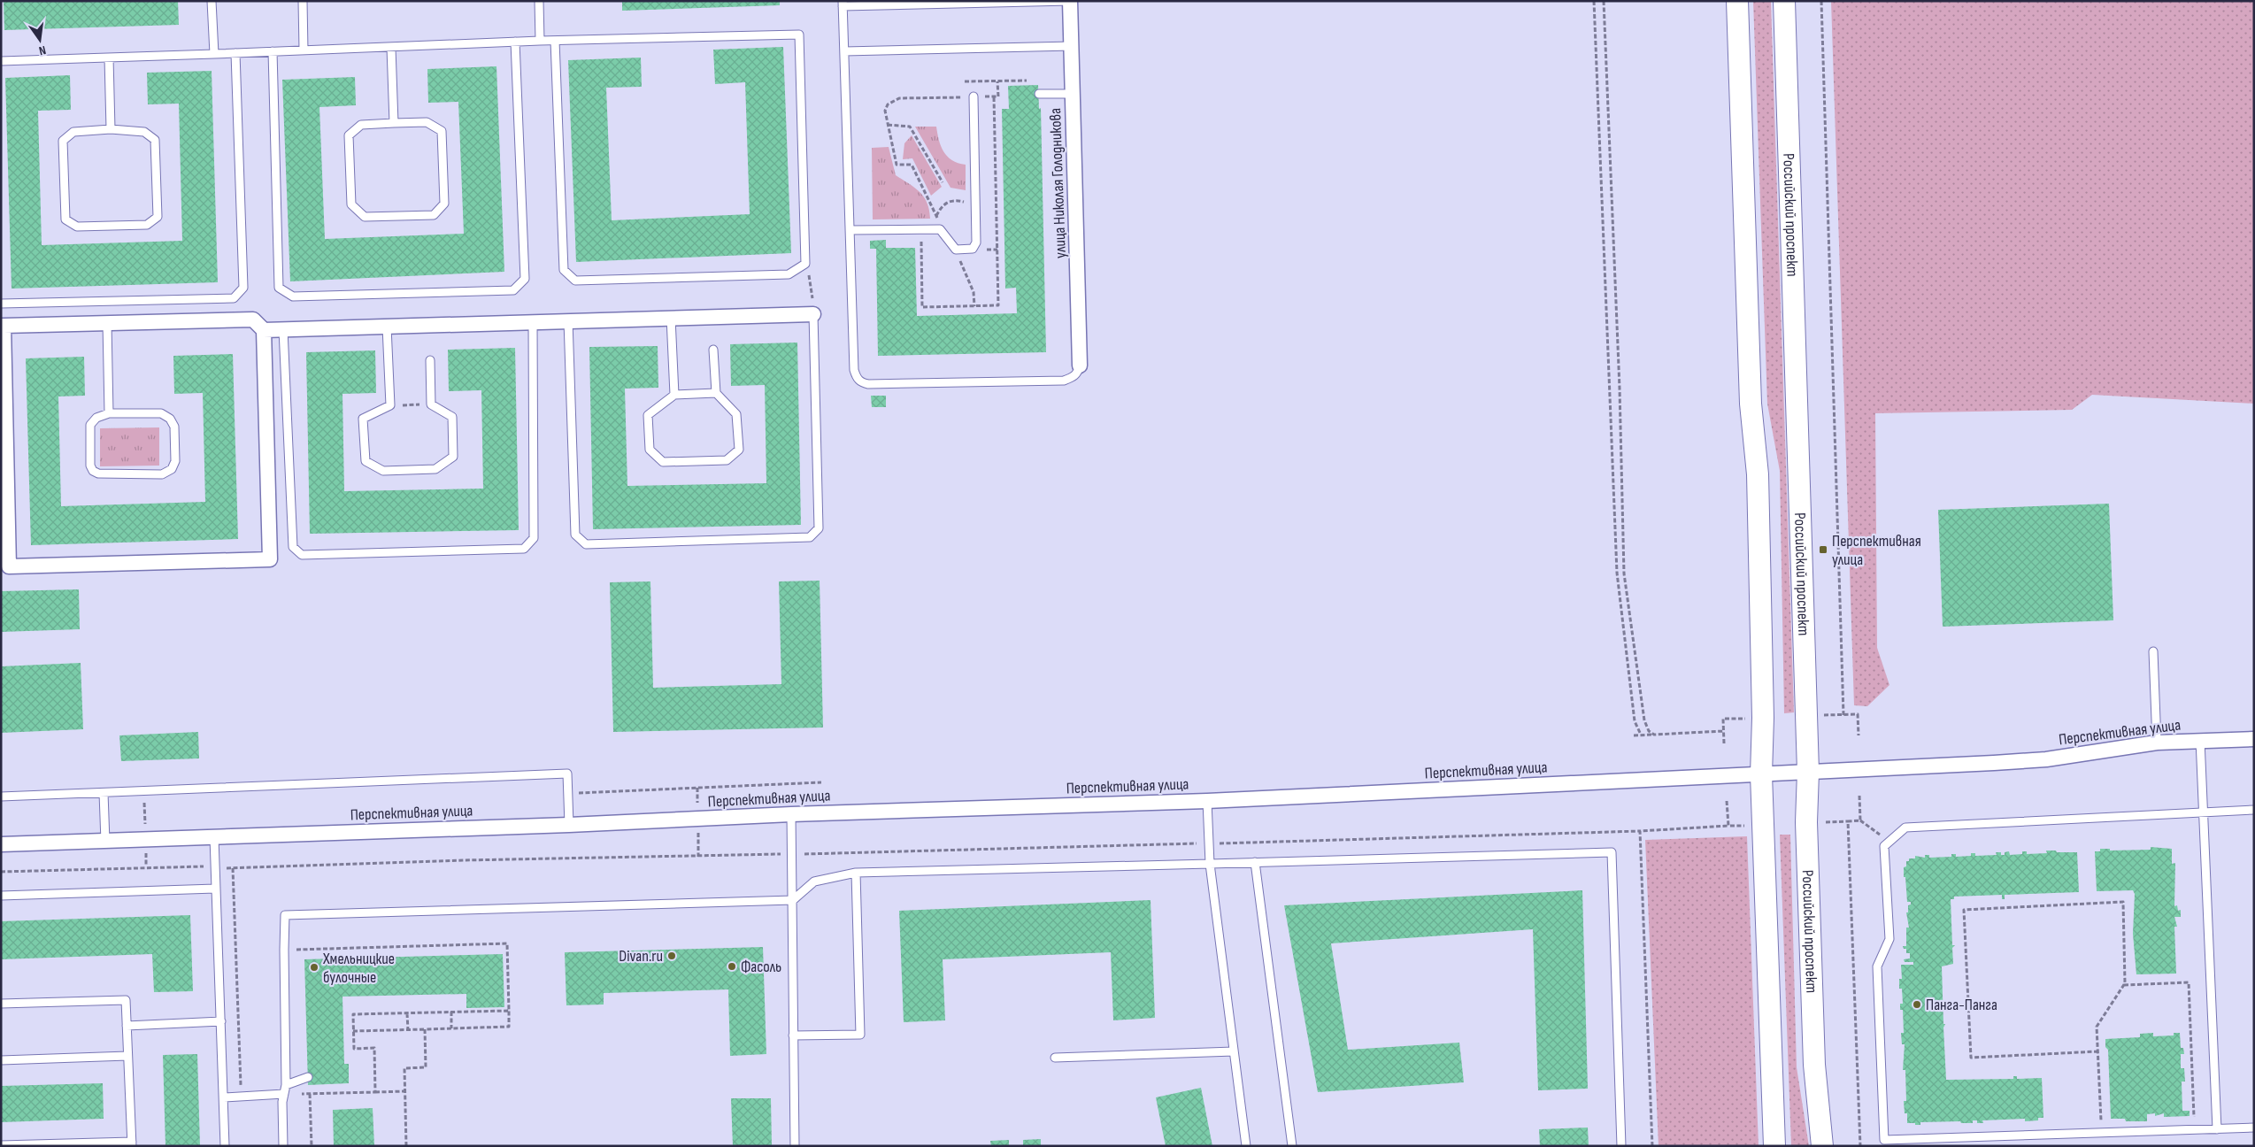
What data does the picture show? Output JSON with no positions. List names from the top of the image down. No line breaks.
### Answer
{"streets":{"main road":["Российский проспект"],"street":["улица Николая Голодникова","Перспективная улица"]},"crossings":[["Российский проспект","Перспективная улица"]],"places":{"transit":["Перспективная улица"],"other":["Divan.ru","Фасоль","Хмельницкие булочные","Панга-Панга"]},"north":"bottom"}
